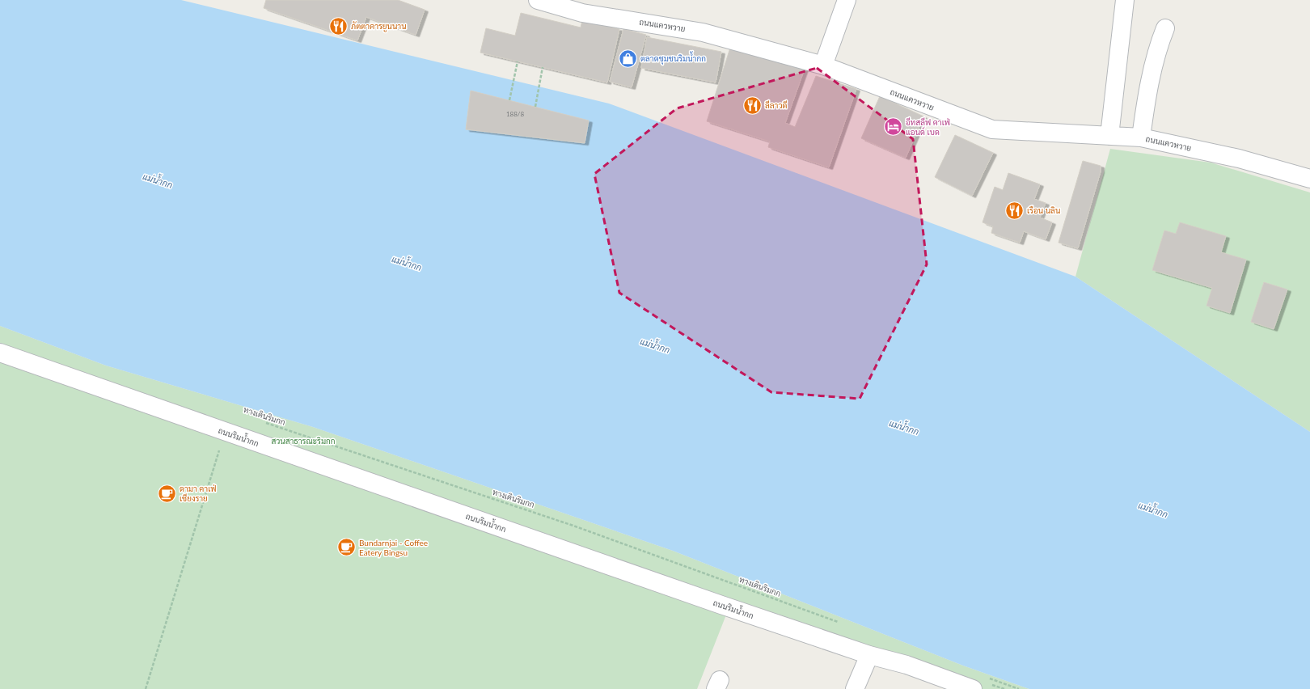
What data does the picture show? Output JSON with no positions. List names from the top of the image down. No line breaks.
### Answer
{"streets":{"street":["ถนนแควหวาย","ถนนริมน้ำกก"],"path":["ทางเดินริมกก"]},"water":["แม่น้ำกก"],"parks":["สวนสาธารณะริมกก"],"places":{"restaurant":["ภัตตาคารยูนนาน","ลีลาวดี","เรือน นลิน"],"shop":["ตลาดชุมชนริมน้ำกก"],"hotel":["อีทสลีฟ คาเฟ่ แอนด์ เบด"],"cafe":["ดามา คาเฟ่ เชียงราย","Bundarnjai - Coffee Eatery Bingsu"]},"house_numbers":["188/8"]}
